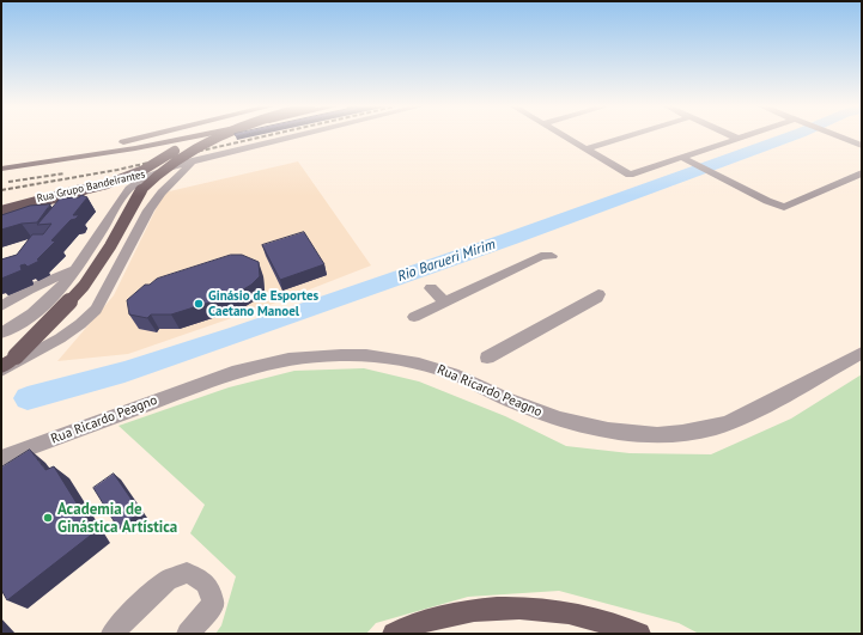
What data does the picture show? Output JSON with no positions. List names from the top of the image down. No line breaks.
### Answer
{"streets":{"street":["Rua Grupo Bandeirantes","Rua Ricardo Peagno"]},"water":["Rio Barueri Mirim"],"places":["Ginásio de Esportes Caetano Manoel","Academia de Ginástica Artística"]}
